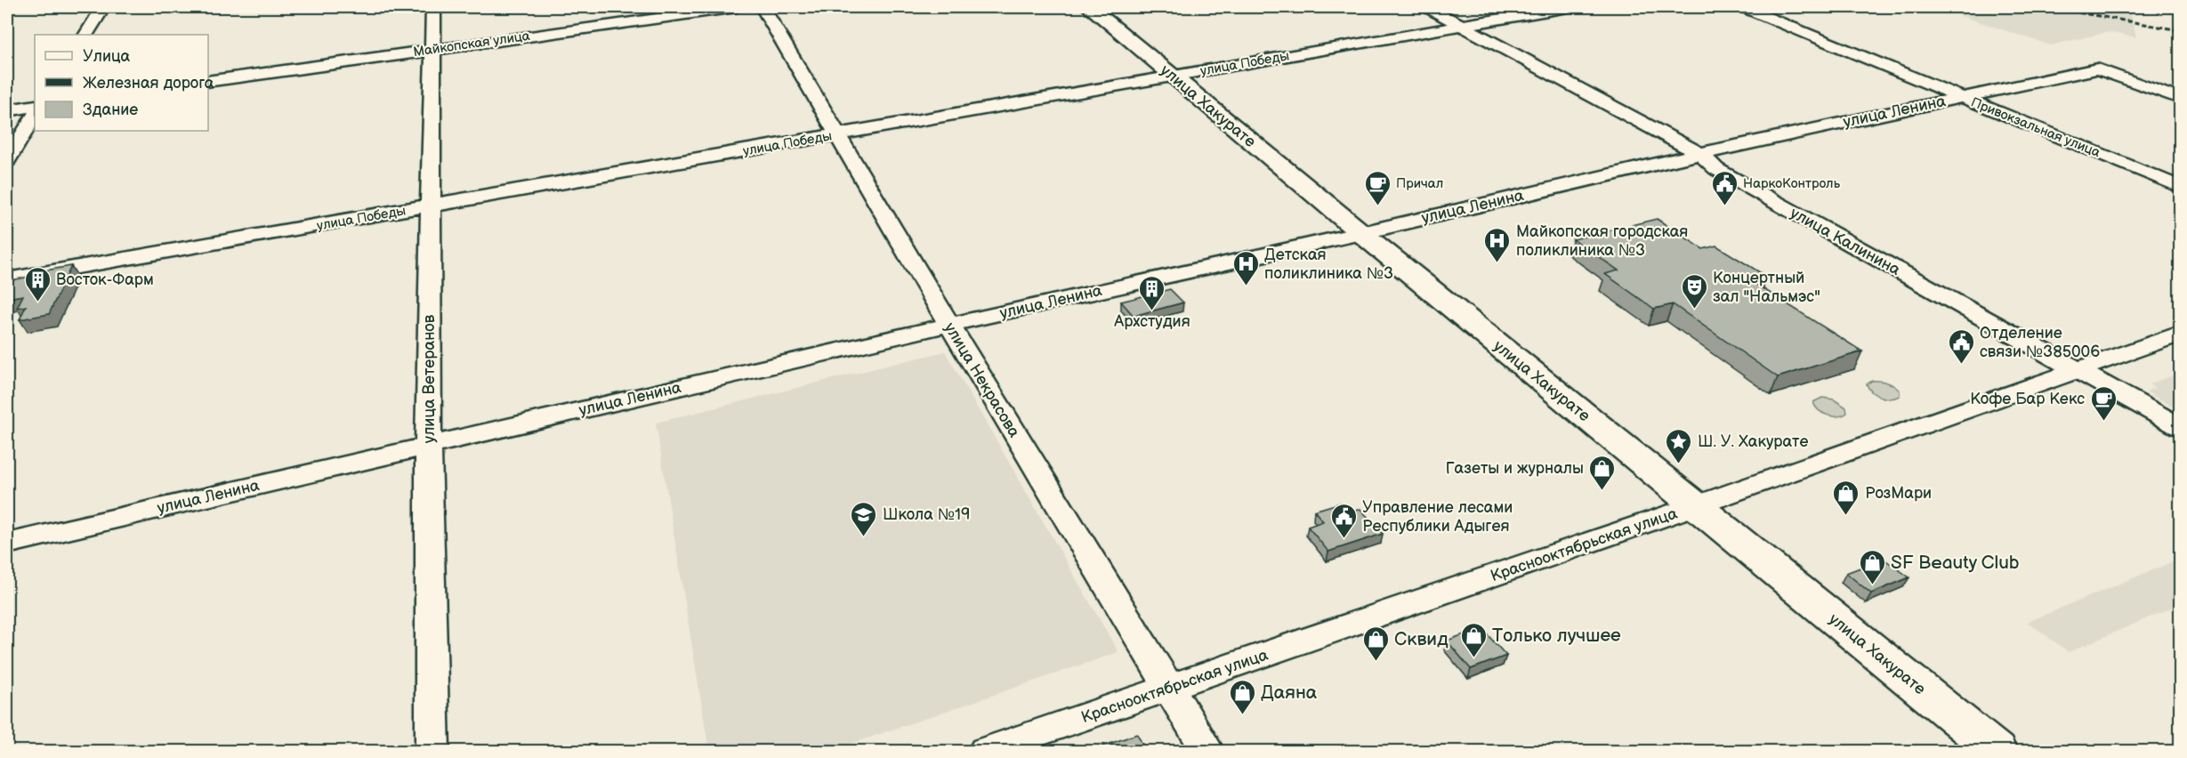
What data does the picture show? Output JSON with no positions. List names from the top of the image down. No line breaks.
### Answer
{"streets":{"main road":["улица Хакурате"],"street":["Майкопская улица","улица Победы","улица Ленина","Привокзальная улица","улица Калинина","улица Ветеранов","улица Некрасова","Краснооктябрьская улица"]},"crossings":[["Майкопская улица","улица Ветеранов"],["улица Победы","улица Хакурате"],["улица Победы","улица Калинина"],["улица Победы","улица Ветеранов"],["улица Победы","улица Некрасова"],["улица Хакурате","улица Ленина"],["улица Хакурате","Краснооктябрьская улица"],["улица Ленина","Привокзальная улица"],["улица Ленина","улица Калинина"],["улица Ленина","улица Ветеранов"],["улица Ленина","улица Некрасова"],["улица Калинина","Краснооктябрьская улица"],["улица Некрасова","Краснооктябрьская улица"]],"places":{"cafe":["Причал","Кофе Бар Кекс"],"public building":["НаркоКонтроль","Отделение связи №385006","Управление лесами Республики Адыгея"],"hospital":["Майкопская городская поликлиника №3","Детская поликлиника №3"],"building":["Восток-Фарм","Архстудия"],"theatre":["Концертный зал \"Нальмэс\""],"place":["Ш. У. Хакурате"],"shop":["Газеты и журналы","РозМари","SF Beauty Club","Только лучшее","Сквид","Даяна"],"school or university":["Школа №19"]},"legend":["Улица","Железная дорога","Здание"]}
